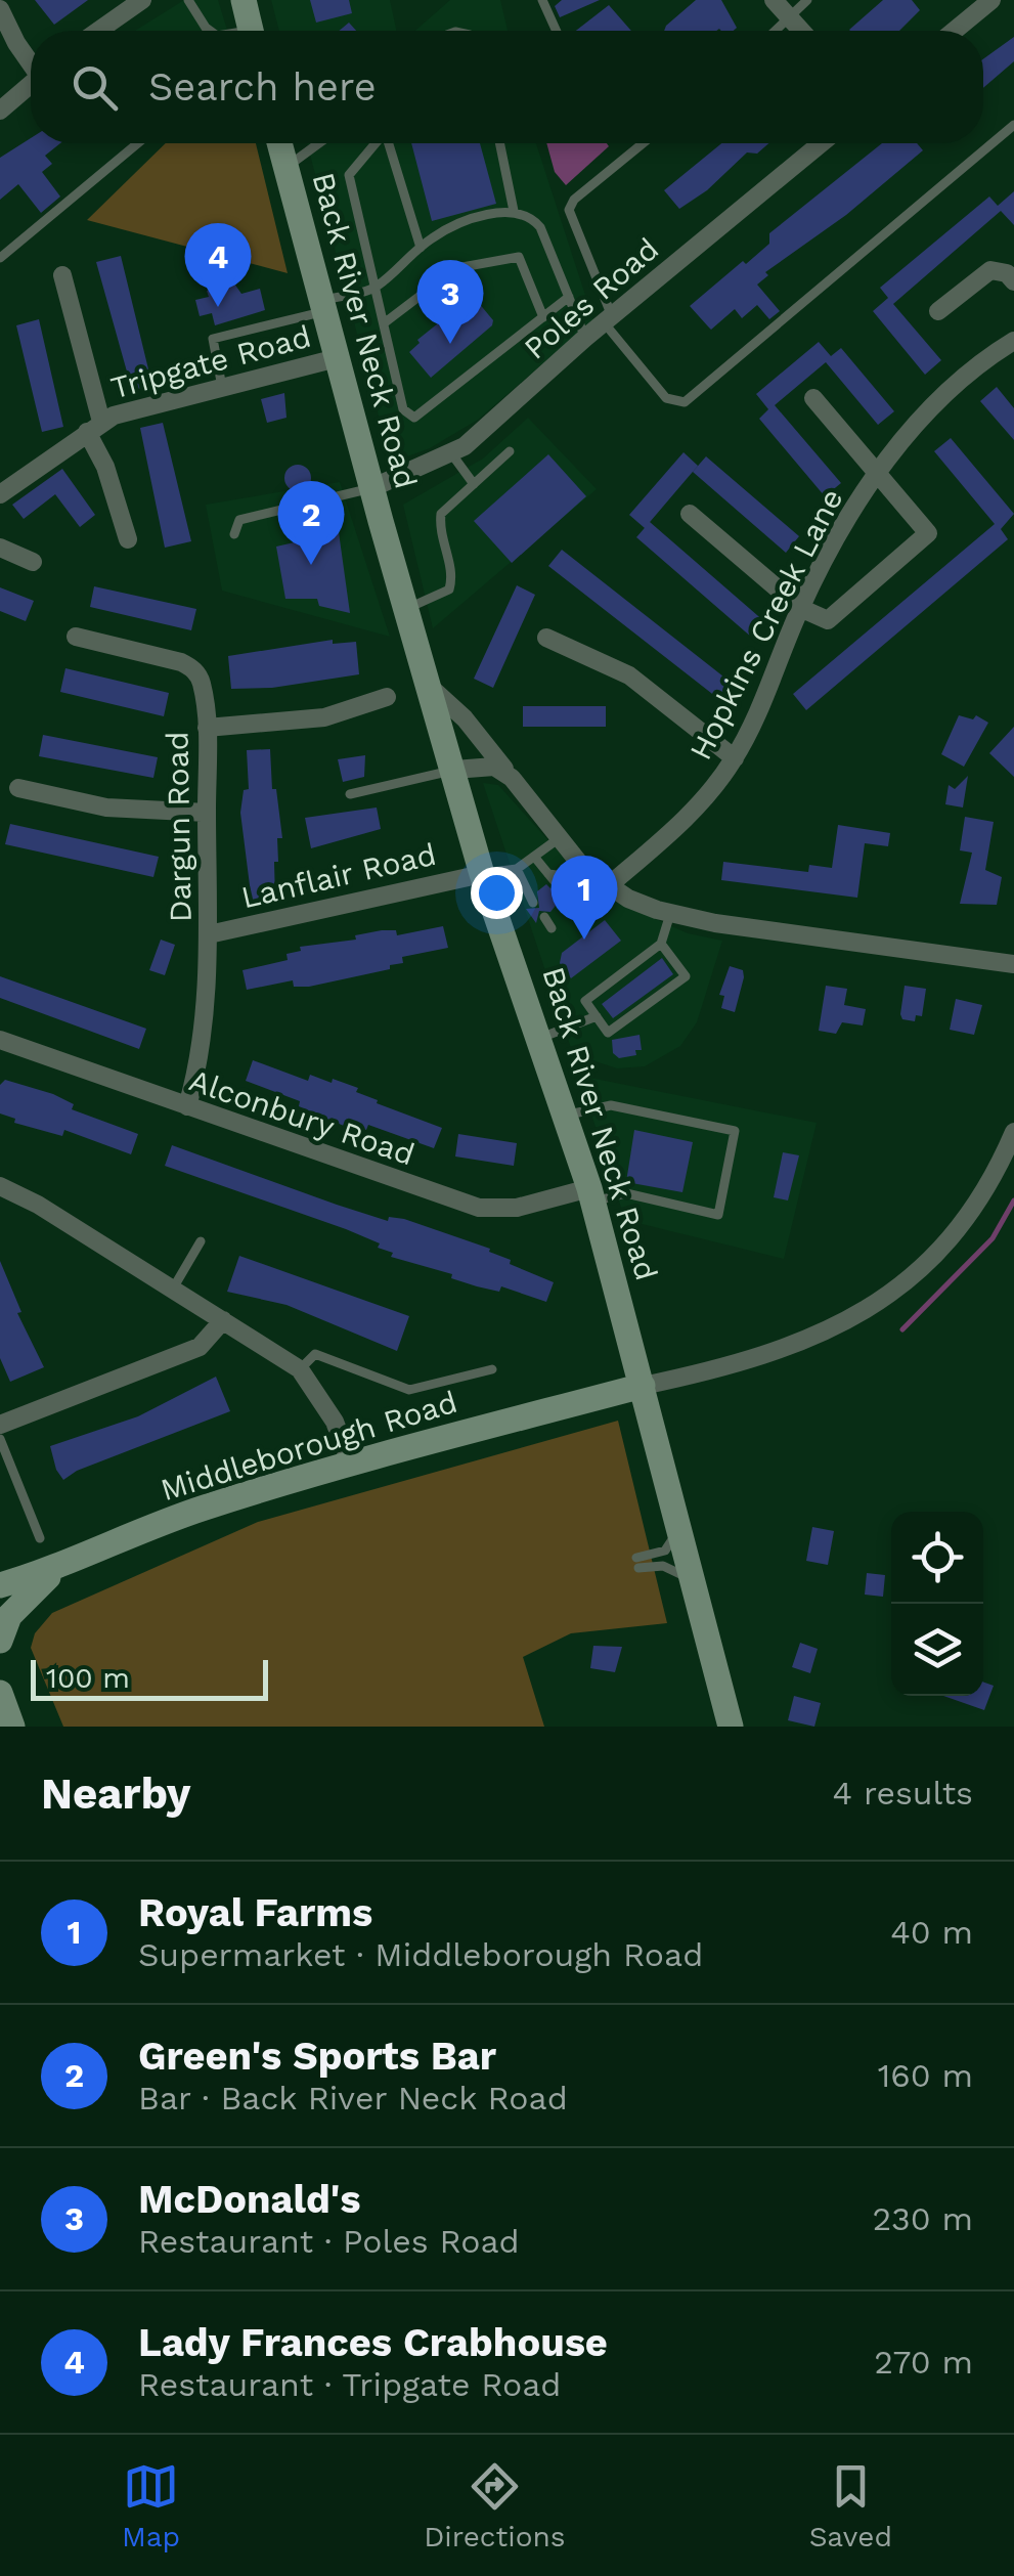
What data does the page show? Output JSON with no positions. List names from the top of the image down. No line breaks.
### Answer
{"streets":{"street":["Poles Road","Back River Neck Road","Tripgate Road","Hopkins Creek Lane","Dargun Road","Lanflair Road","Alconbury Road","Middleborough Road"]},"crossings":[["Poles Road","Back River Neck Road"],["Back River Neck Road","Tripgate Road"],["Back River Neck Road","Lanflair Road"],["Back River Neck Road","Alconbury Road"],["Back River Neck Road","Middleborough Road"],["Dargun Road","Lanflair Road"],["Dargun Road","Alconbury Road"]],"scale_bar":"100 m","page":{"search":"Search here","pins":["4","3","2","1"],"scale":"100 m","heading":["Nearby","4 results"],"list":[{"mark":"1","name":"Royal Farms","note":"Supermarket · Middleborough Road","value":"40 m"},{"mark":"2","name":"Green's Sports Bar","note":"Bar · Back River Neck Road","value":"160 m"},{"mark":"3","name":"McDonald's","note":"Restaurant · Poles Road","value":"230 m"},{"mark":"4","name":"Lady Frances Crabhouse","note":"Restaurant · Tripgate Road","value":"270 m"}],"nav":["Map","Directions","Saved"]}}
